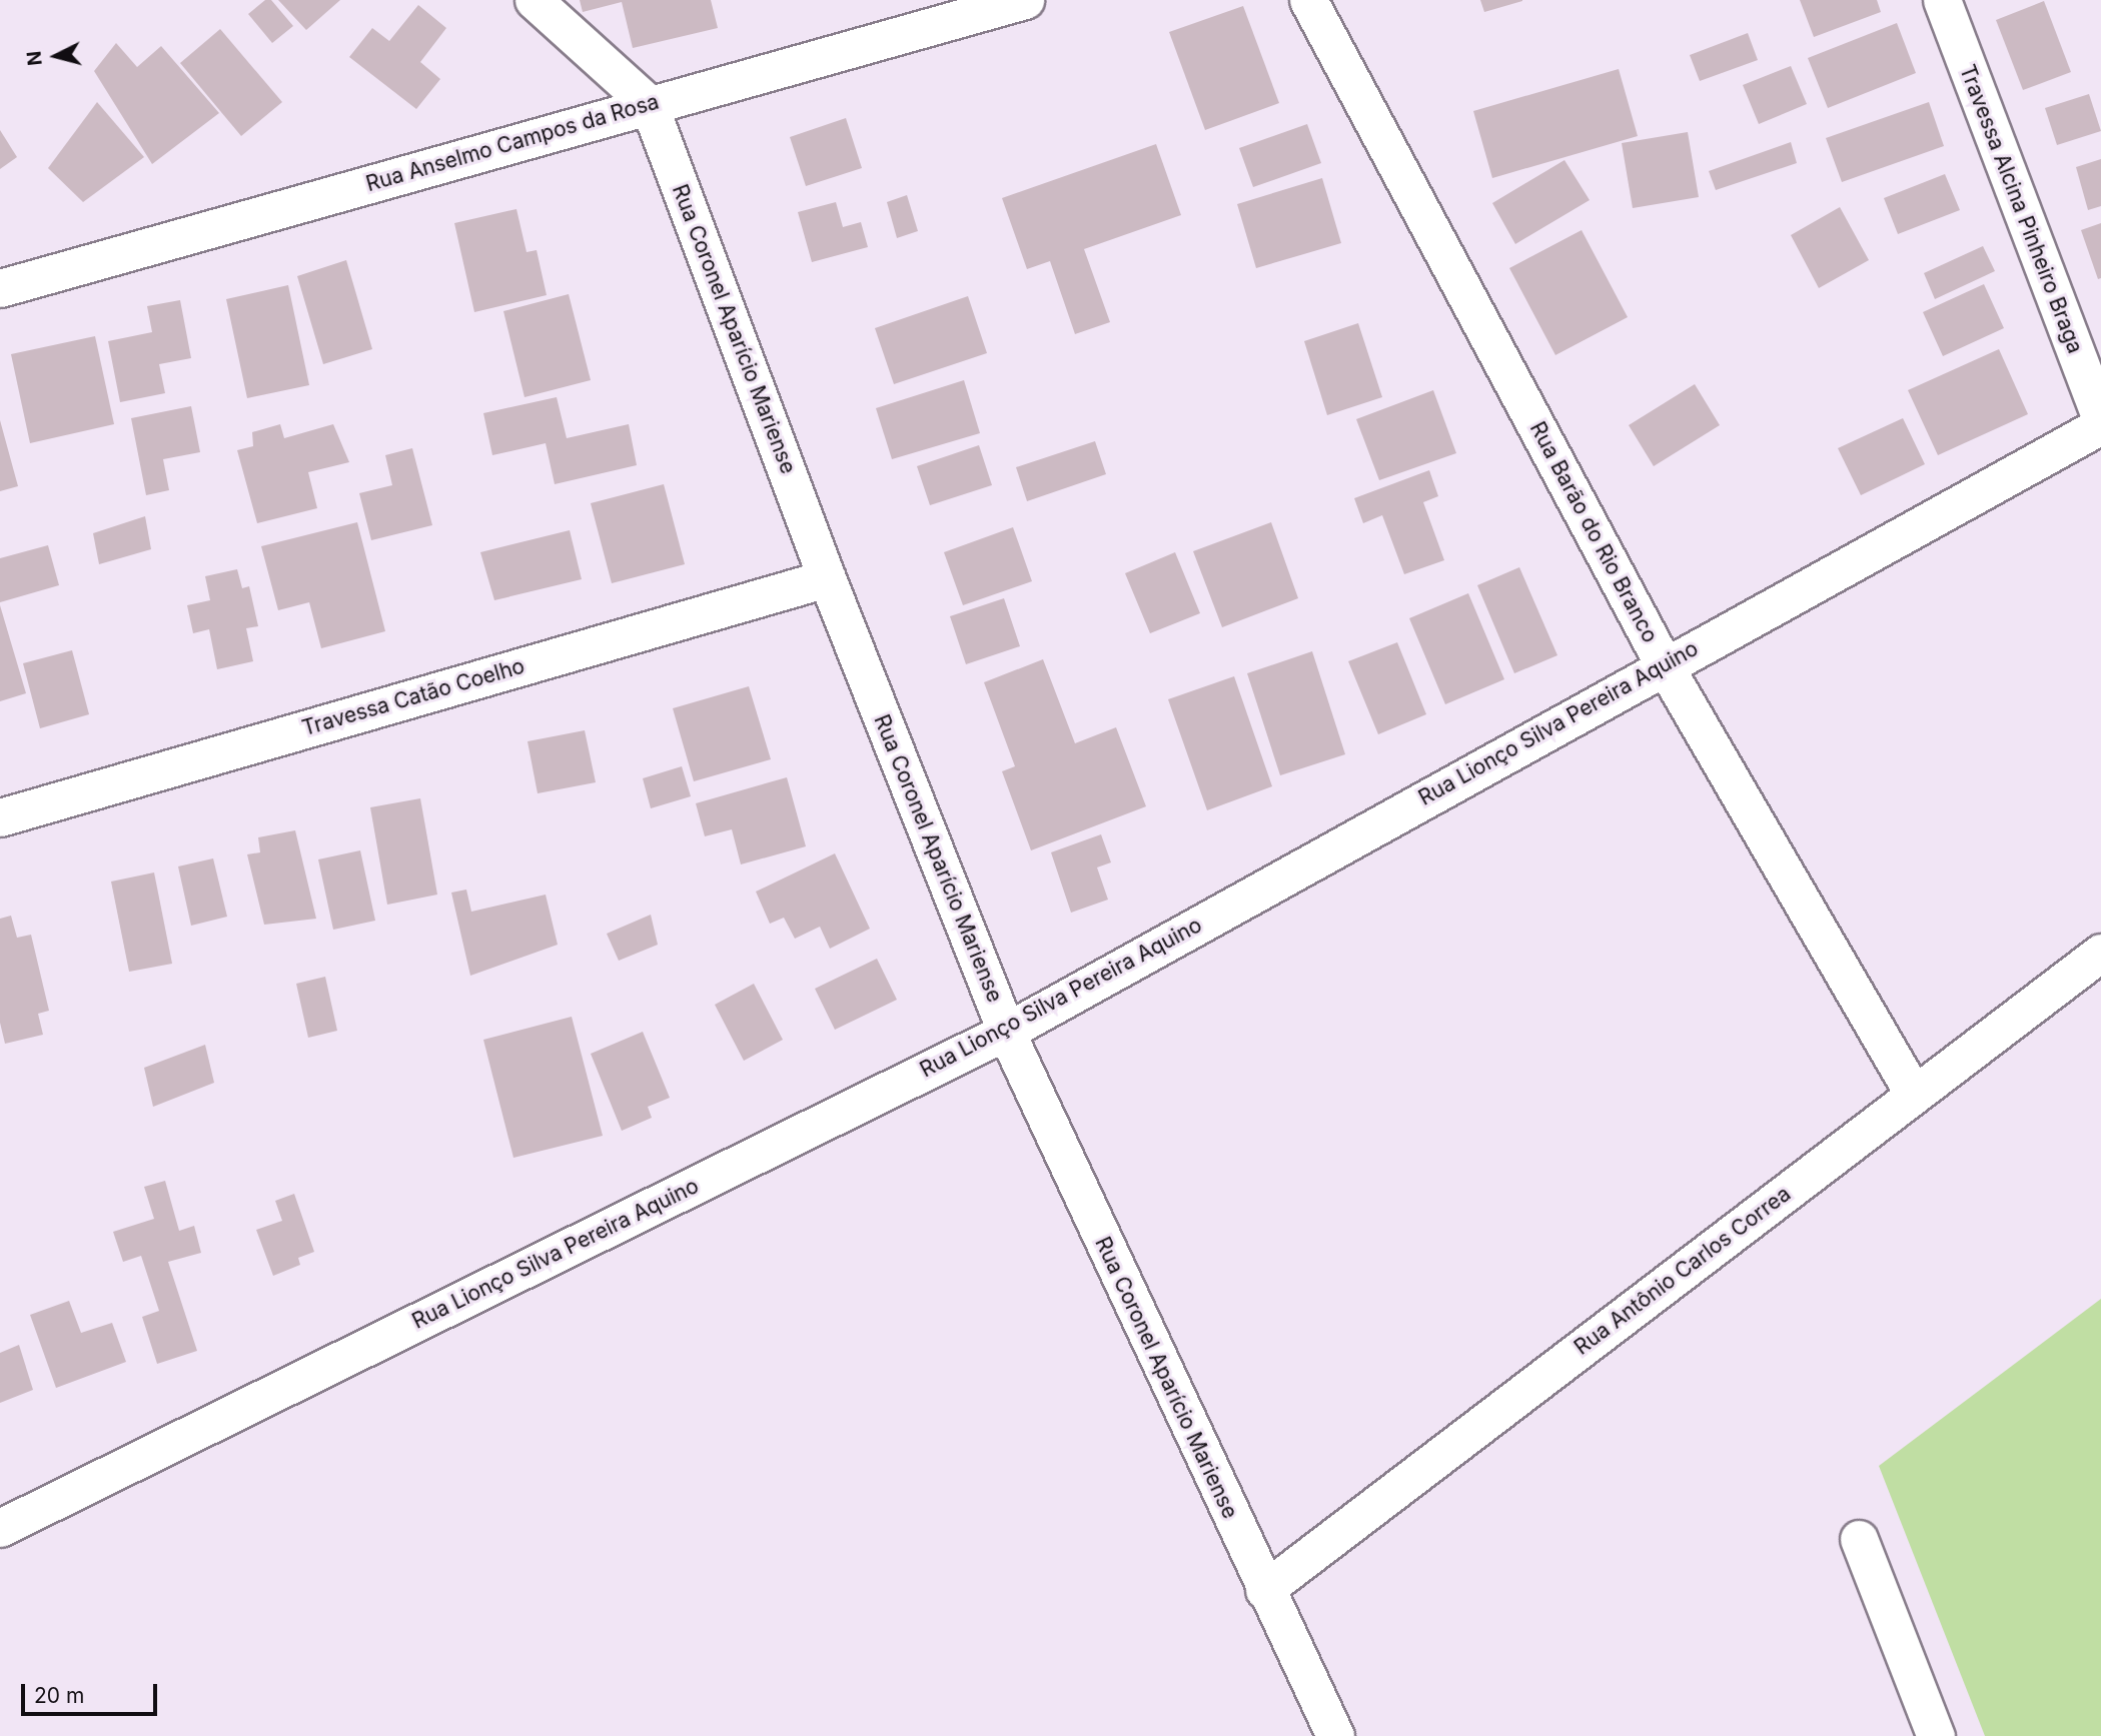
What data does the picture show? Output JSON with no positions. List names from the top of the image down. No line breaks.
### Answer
{"streets":{"street":["Rua Anselmo Campos da Rosa","Travessa Alcina Pinheiro Braga","Rua Coronel Aparício Mariense","Rua Barão do Rio Branco","Travessa Catão Coelho","Rua Lionço Silva Pereira Aquino","Rua Antônio Carlos Correa"]},"crossings":[["Rua Anselmo Campos da Rosa","Rua Coronel Aparício Mariense"],["Rua Coronel Aparício Mariense","Travessa Catão Coelho"],["Rua Coronel Aparício Mariense","Rua Lionço Silva Pereira Aquino"],["Rua Coronel Aparício Mariense","Rua Antônio Carlos Correa"],["Rua Barão do Rio Branco","Rua Lionço Silva Pereira Aquino"],["Rua Barão do Rio Branco","Rua Antônio Carlos Correa"]],"scale_bar":"20 m","north":"left"}
